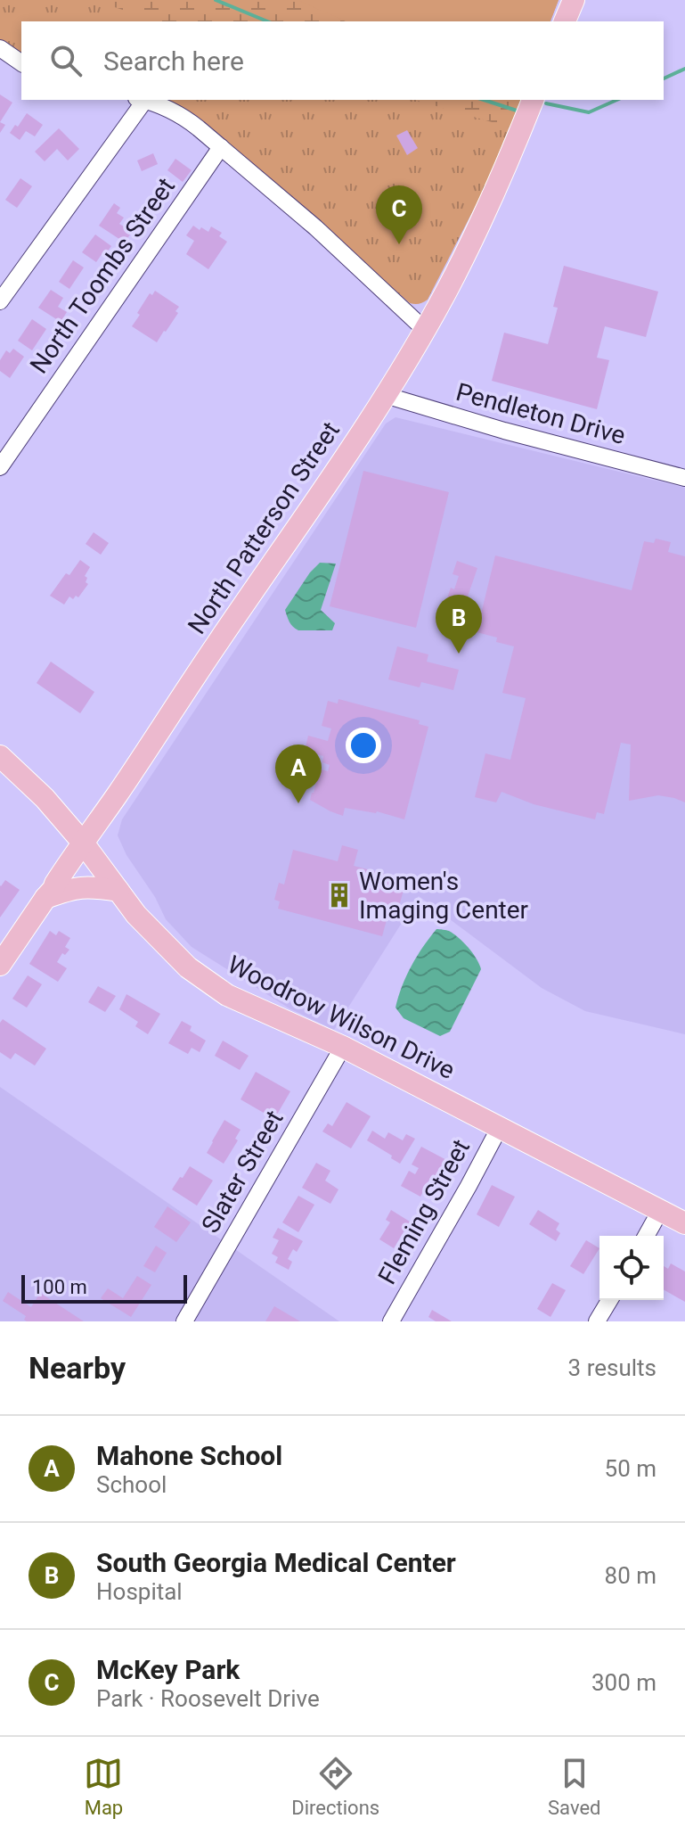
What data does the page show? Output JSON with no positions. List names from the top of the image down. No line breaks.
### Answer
{"streets":{"main road":["North Patterson Street","Woodrow Wilson Drive"],"street":["North Toombs Street","Pendleton Drive","Slater Street","Fleming Street"]},"crossings":[["Pendleton Drive","North Patterson Street"],["North Patterson Street","Woodrow Wilson Drive"],["Woodrow Wilson Drive","Slater Street"],["Woodrow Wilson Drive","Fleming Street"]],"places":{"building":["Women's Imaging Center"]},"scale_bar":"100 m","page":{"search":"Search here","pins":["C","B","A"],"scale":"100 m","heading":["Nearby","3 results"],"list":[{"mark":"A","name":"Mahone School","note":"School","value":"50 m"},{"mark":"B","name":"South Georgia Medical Center","note":"Hospital","value":"80 m"},{"mark":"C","name":"McKey Park","note":"Park · Roosevelt Drive","value":"300 m"}],"nav":["Map","Directions","Saved"]}}
